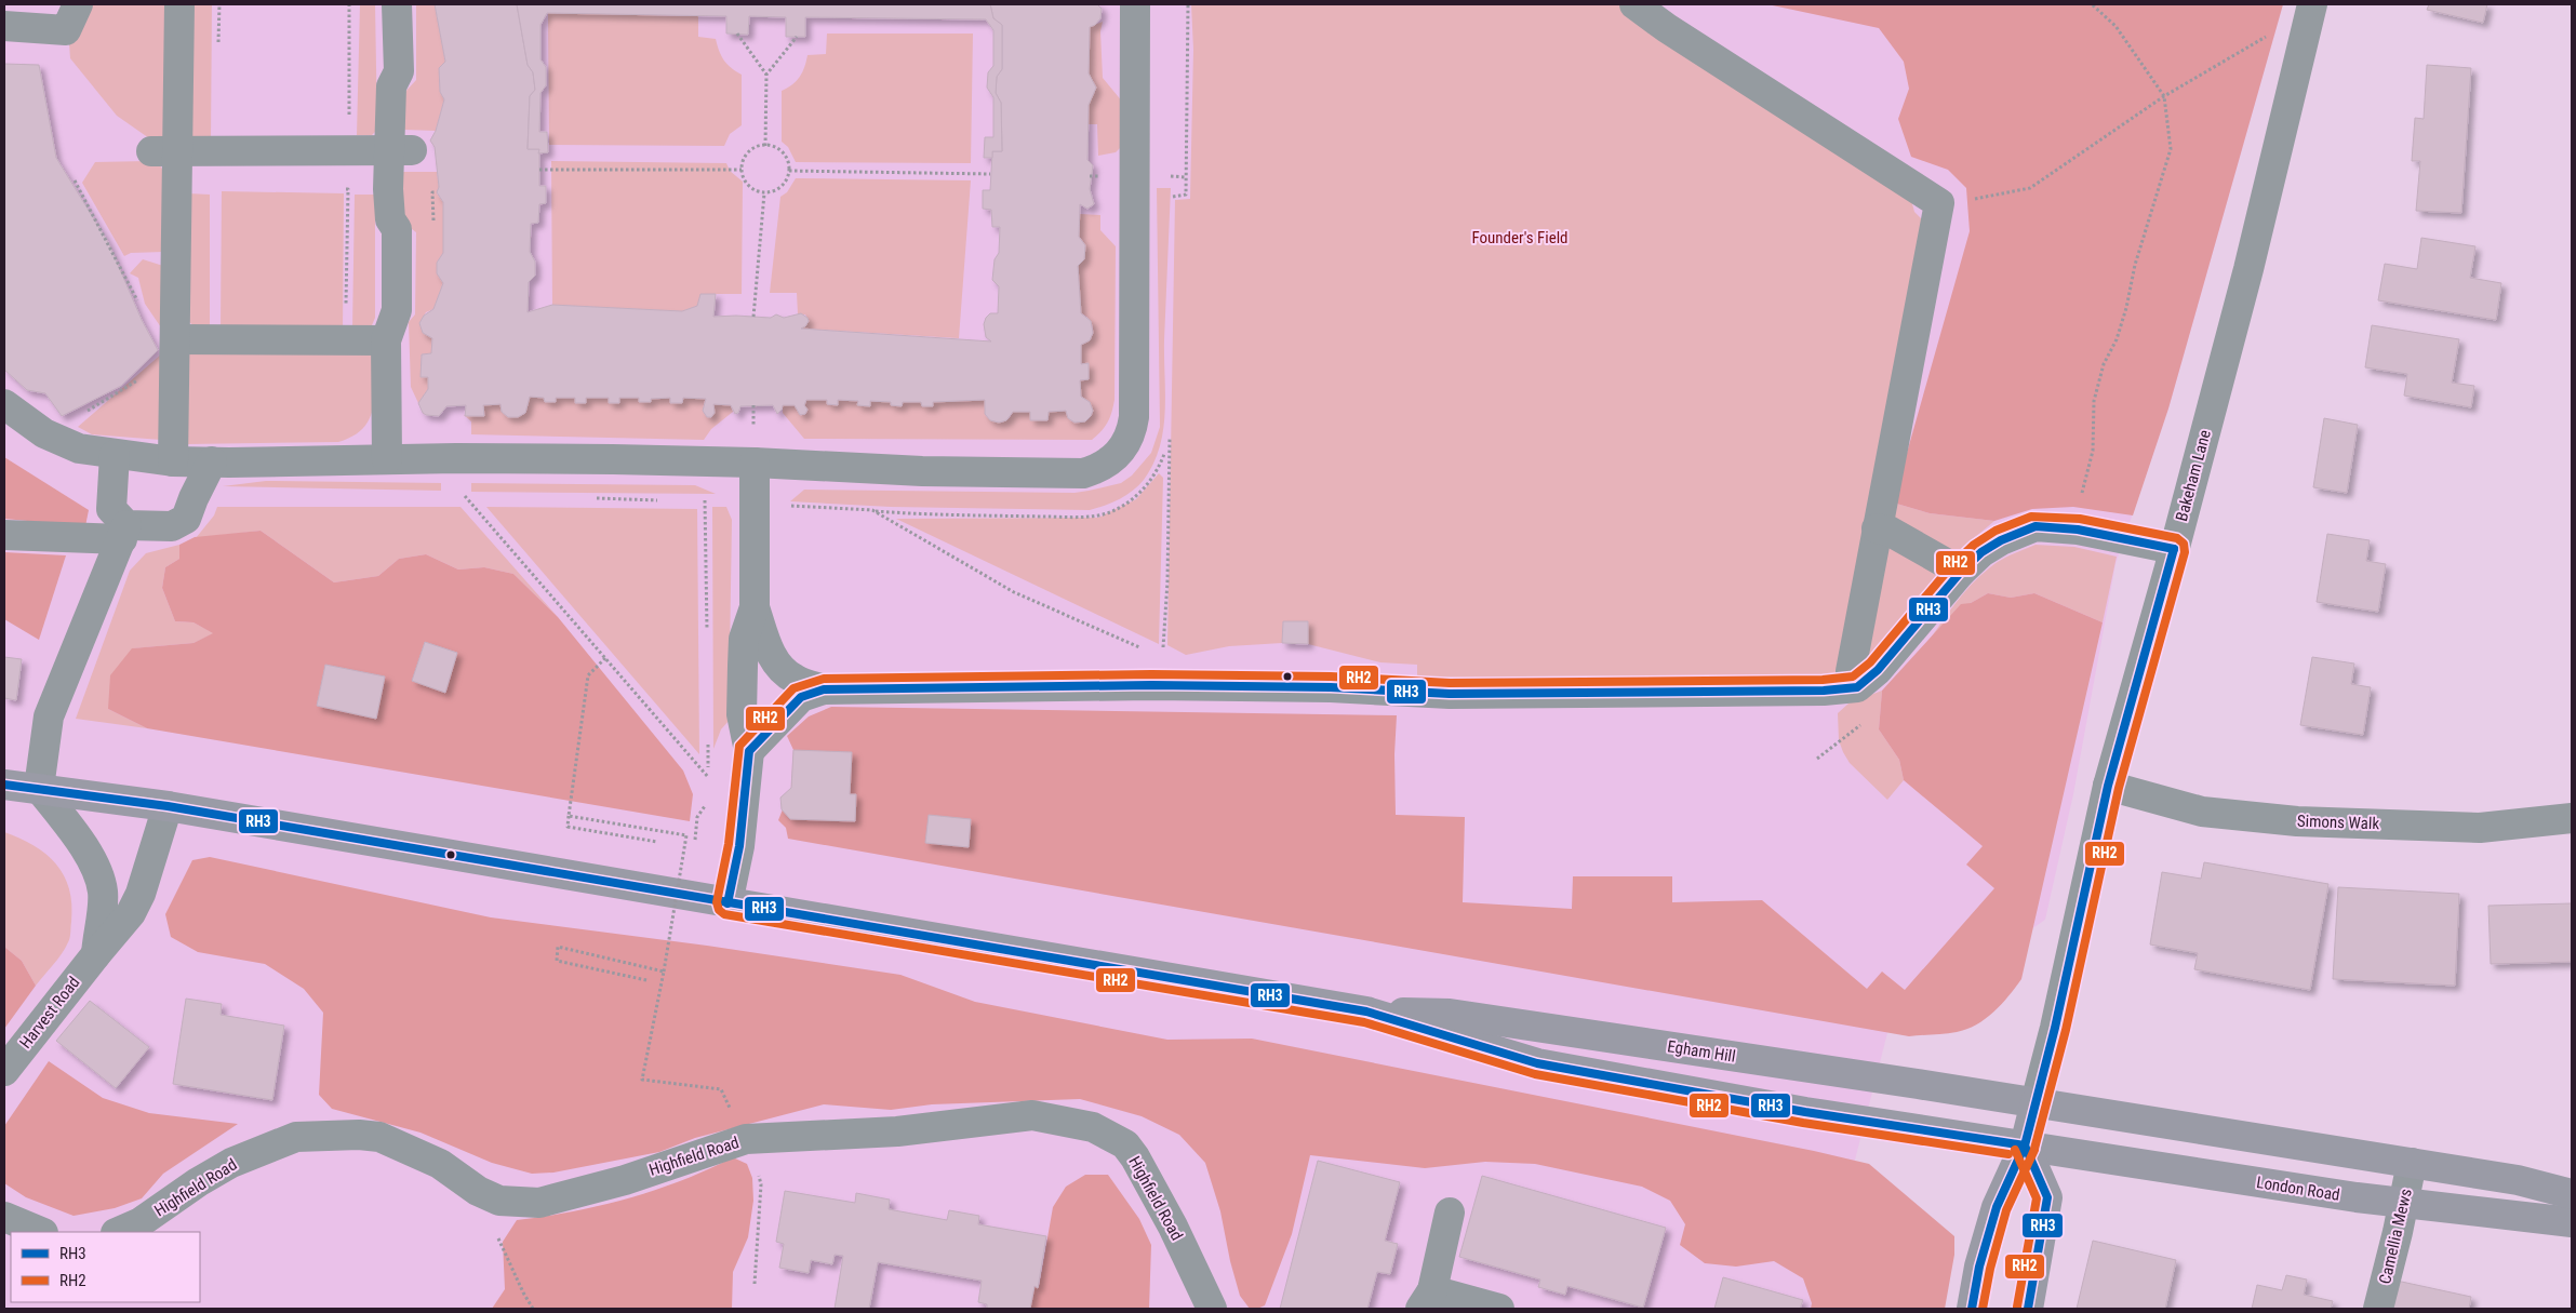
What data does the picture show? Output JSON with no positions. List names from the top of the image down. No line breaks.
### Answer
{"streets":{"main road":["Egham Hill","London Road"],"street":["Bakeham Lane","Simons Walk","Harvest Road","Highfield Road","Camellia Mews"]},"crossings":[["Bakeham Lane","Simons Walk"],["Bakeham Lane","Egham Hill"],["Harvest Road","Egham Hill"],["Egham Hill","London Road"],["London Road","Camellia Mews"]],"parks":["Founder's Field"],"lines":["transit line RH2","transit line RH3"],"legend":["RH3","RH2"]}
